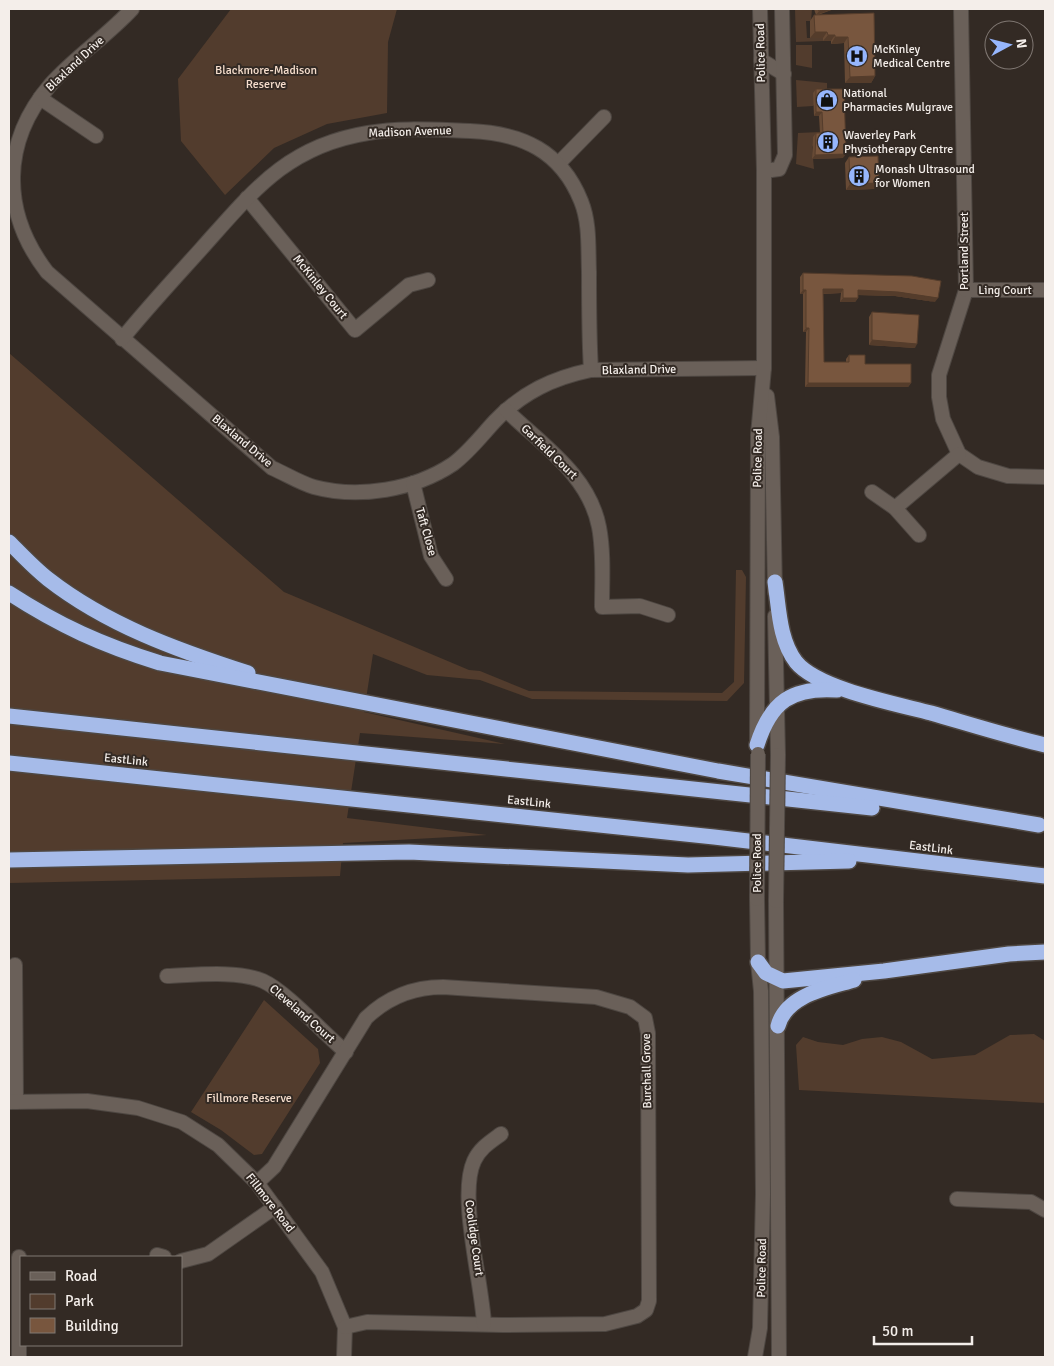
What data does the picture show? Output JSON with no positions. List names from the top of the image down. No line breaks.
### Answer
{"streets":{"highway":["EastLink"],"street":["Police Road","Blaxland Drive","Madison Avenue","Portland Street","McKinley Court","Ling Court","Garfield Court","Taft Close","Cleveland Court","Burchall Grove","Fillmore Road","Coolidge Court"]},"crossings":[["Police Road","Blaxland Drive"],["Blaxland Drive","Madison Avenue"],["Blaxland Drive","Garfield Court"],["Blaxland Drive","Taft Close"],["Madison Avenue","McKinley Court"],["Portland Street","Ling Court"],["Cleveland Court","Burchall Grove"],["Burchall Grove","Fillmore Road"],["Burchall Grove","Coolidge Court"]],"parks":["Blackmore-Madison Reserve","Fillmore Reserve"],"places":{"hospital":["McKinley Medical Centre"],"shop":["National Pharmacies Mulgrave"],"building":["Waverley Park Physiotherapy Centre","Monash Ultrasound for Women"]},"legend":["Road","Park","Building"],"scale_bar":"50 m","north":"right"}
